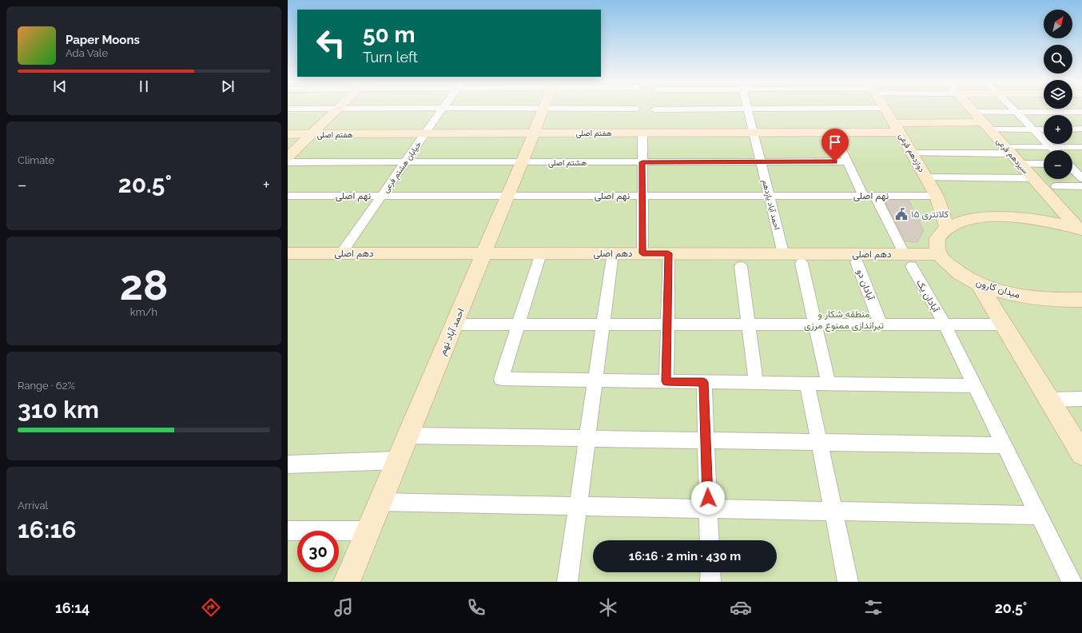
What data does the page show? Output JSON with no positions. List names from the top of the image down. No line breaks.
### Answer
{"streets":{"street":["هفتم اصلی","دوازدهم فرعی","سیزدهم فرعی","هشتم اصلی","خیابان هشتم فرعی","نهم اصلی","احمد آباد یازدهم","دهم اصلی","آبادان دو","میدان کارون","آبادان یک","احمد آباد نهم"]},"crossings":[["هفتم اصلی","دوازدهم فرعی"],["هفتم اصلی","سیزدهم فرعی"],["هفتم اصلی","خیابان هشتم فرعی"],["هفتم اصلی","احمد آباد یازدهم"],["هفتم اصلی","احمد آباد نهم"],["دوازدهم فرعی","نهم اصلی"],["هشتم اصلی","خیابان هشتم فرعی"],["هشتم اصلی","احمد آباد یازدهم"],["هشتم اصلی","احمد آباد نهم"],["خیابان هشتم فرعی","نهم اصلی"],["خیابان هشتم فرعی","دهم اصلی"],["نهم اصلی","احمد آباد یازدهم"],["نهم اصلی","آبادان یک"],["نهم اصلی","احمد آباد نهم"],["احمد آباد یازدهم","دهم اصلی"],["دهم اصلی","میدان کارون"],["دهم اصلی","آبادان یک"],["دهم اصلی","احمد آباد نهم"]],"parks":["منطقه شکار و تیراندازی ممنوع مرزی"],"places":{"public building":["کلانتری ۱۵"]},"north":"top right","page":{"map_buttons":["+","−"],"turn":["50 m","Turn left"],"song":["Paper Moons","Ada Vale"],"tile":["Climate",["28","km/h"],["Range · 62%","310 km"],["Arrival","16:16"]],"heat":["−","20.5°","+"],"limit":"30","trip":"16:16 · 2 min · 430 m","tabs":["16:14","20.5°"]}}
